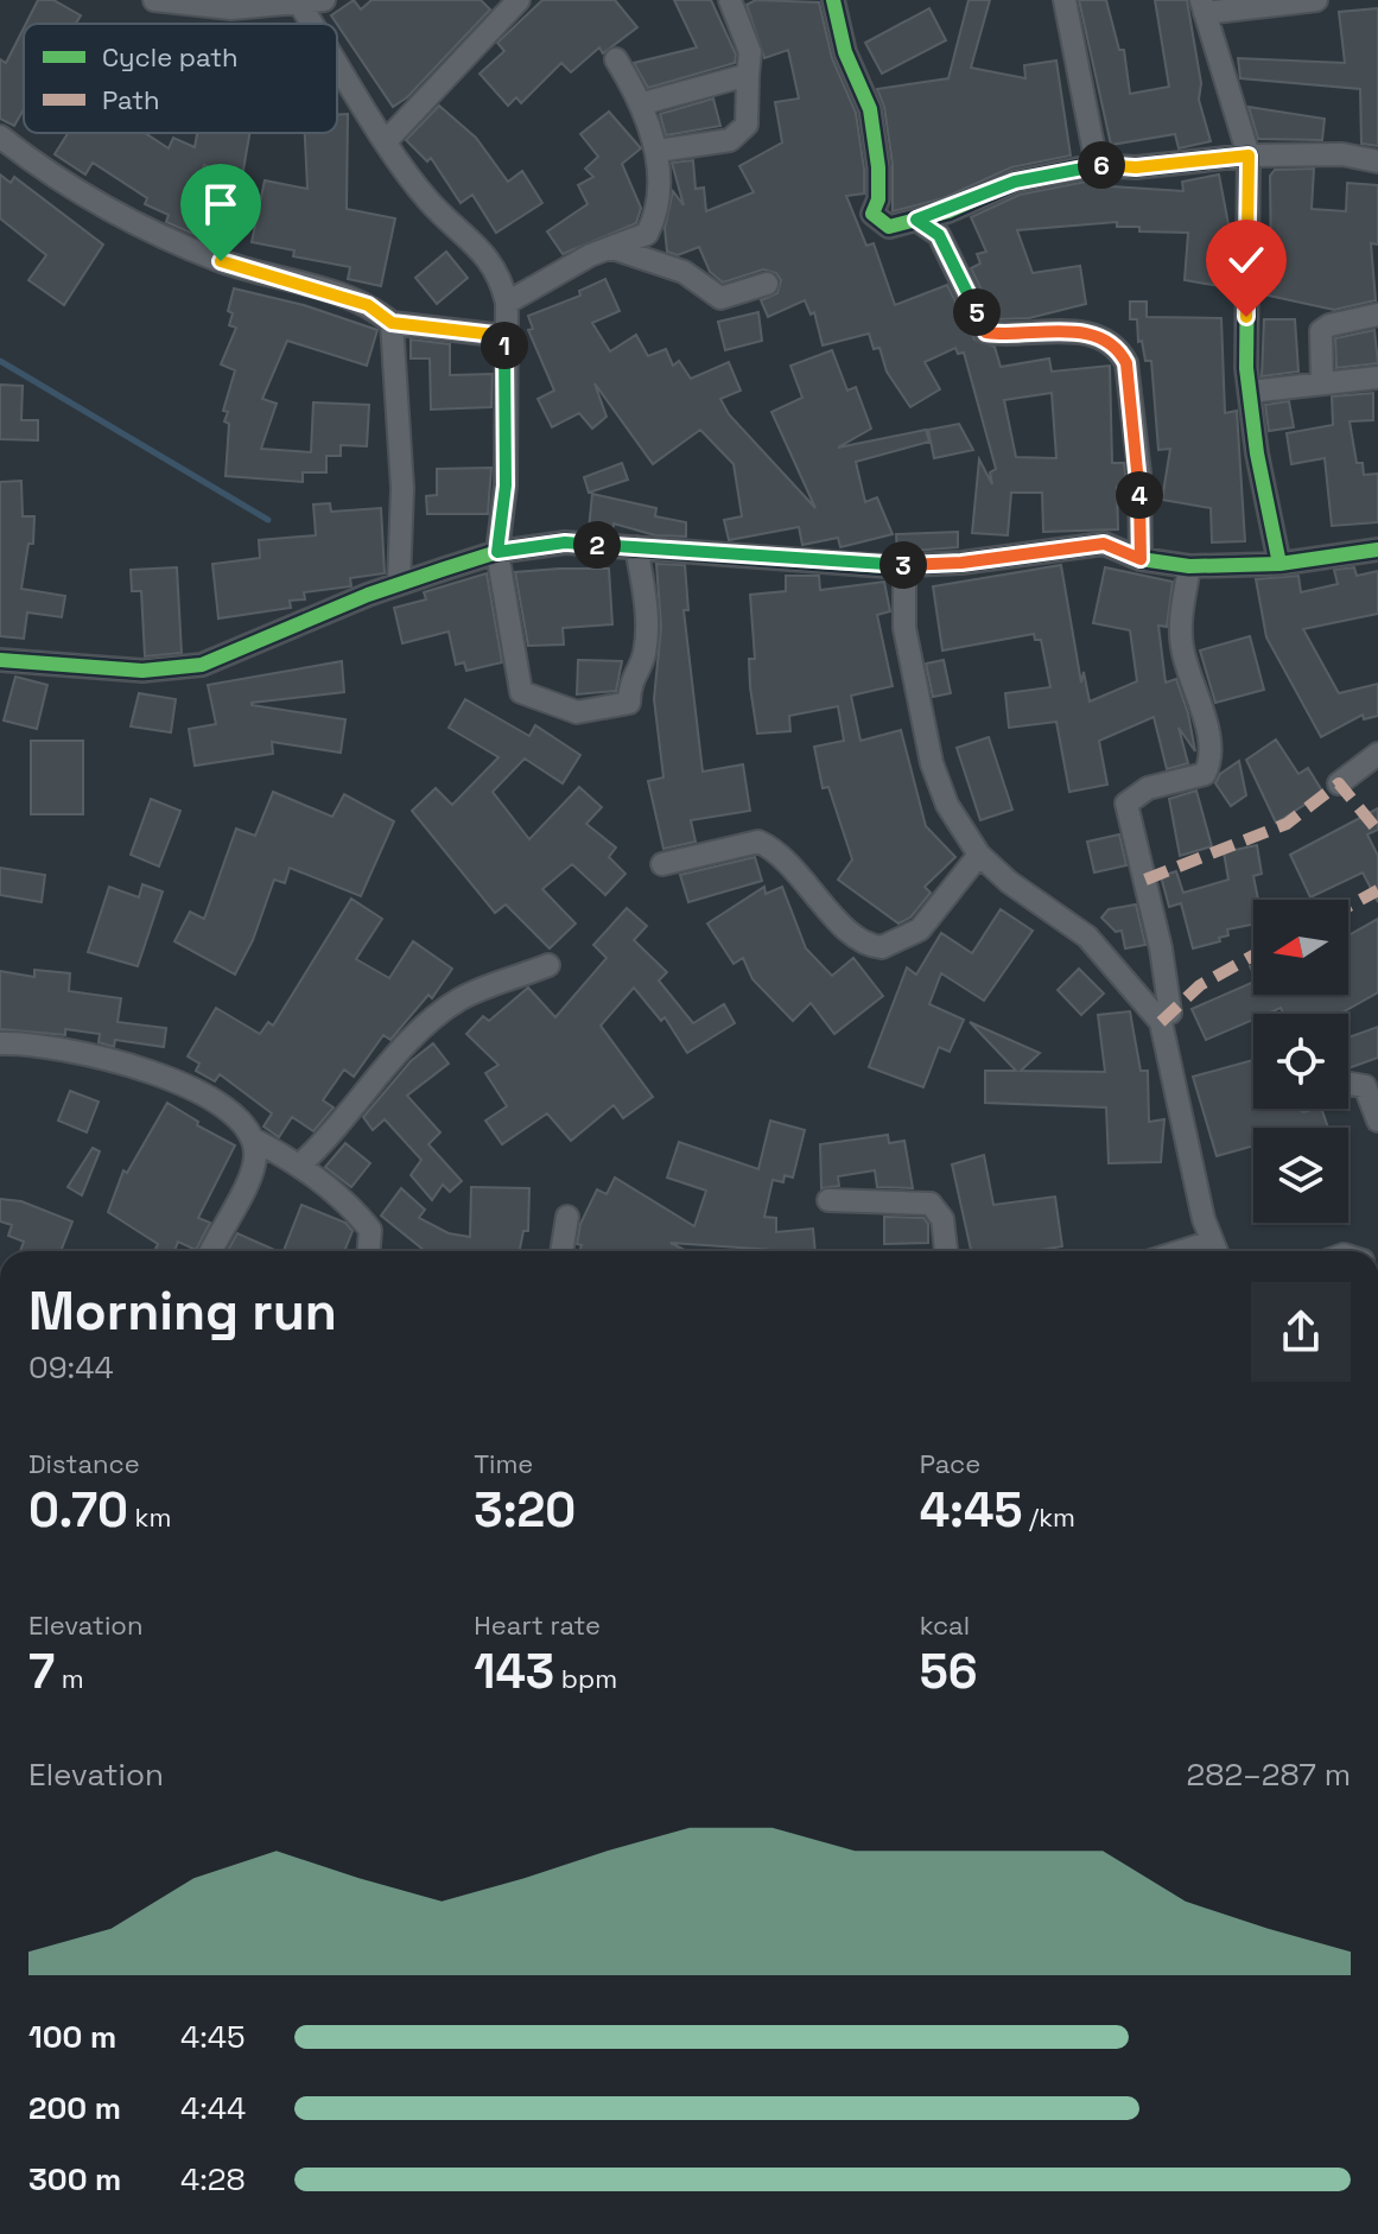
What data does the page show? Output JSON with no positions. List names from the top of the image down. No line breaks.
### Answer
{"legend":["Cycle path","Path"],"north":"left","page":{"pins":["6","5","1","4","2","3"],"heading":["Morning run","09:44"],"stats":[["Distance","0.70 km"],["Time","3:20"],["Pace","4:45 /km"],["Elevation","7 m"],["Heart rate","143 bpm"],["kcal","56"]],"chart":["Elevation","282–287 m"],"list":[{"name":"100 m","note":"4:45"},{"name":"200 m","note":"4:44"},{"name":"300 m","note":"4:28"}]}}
